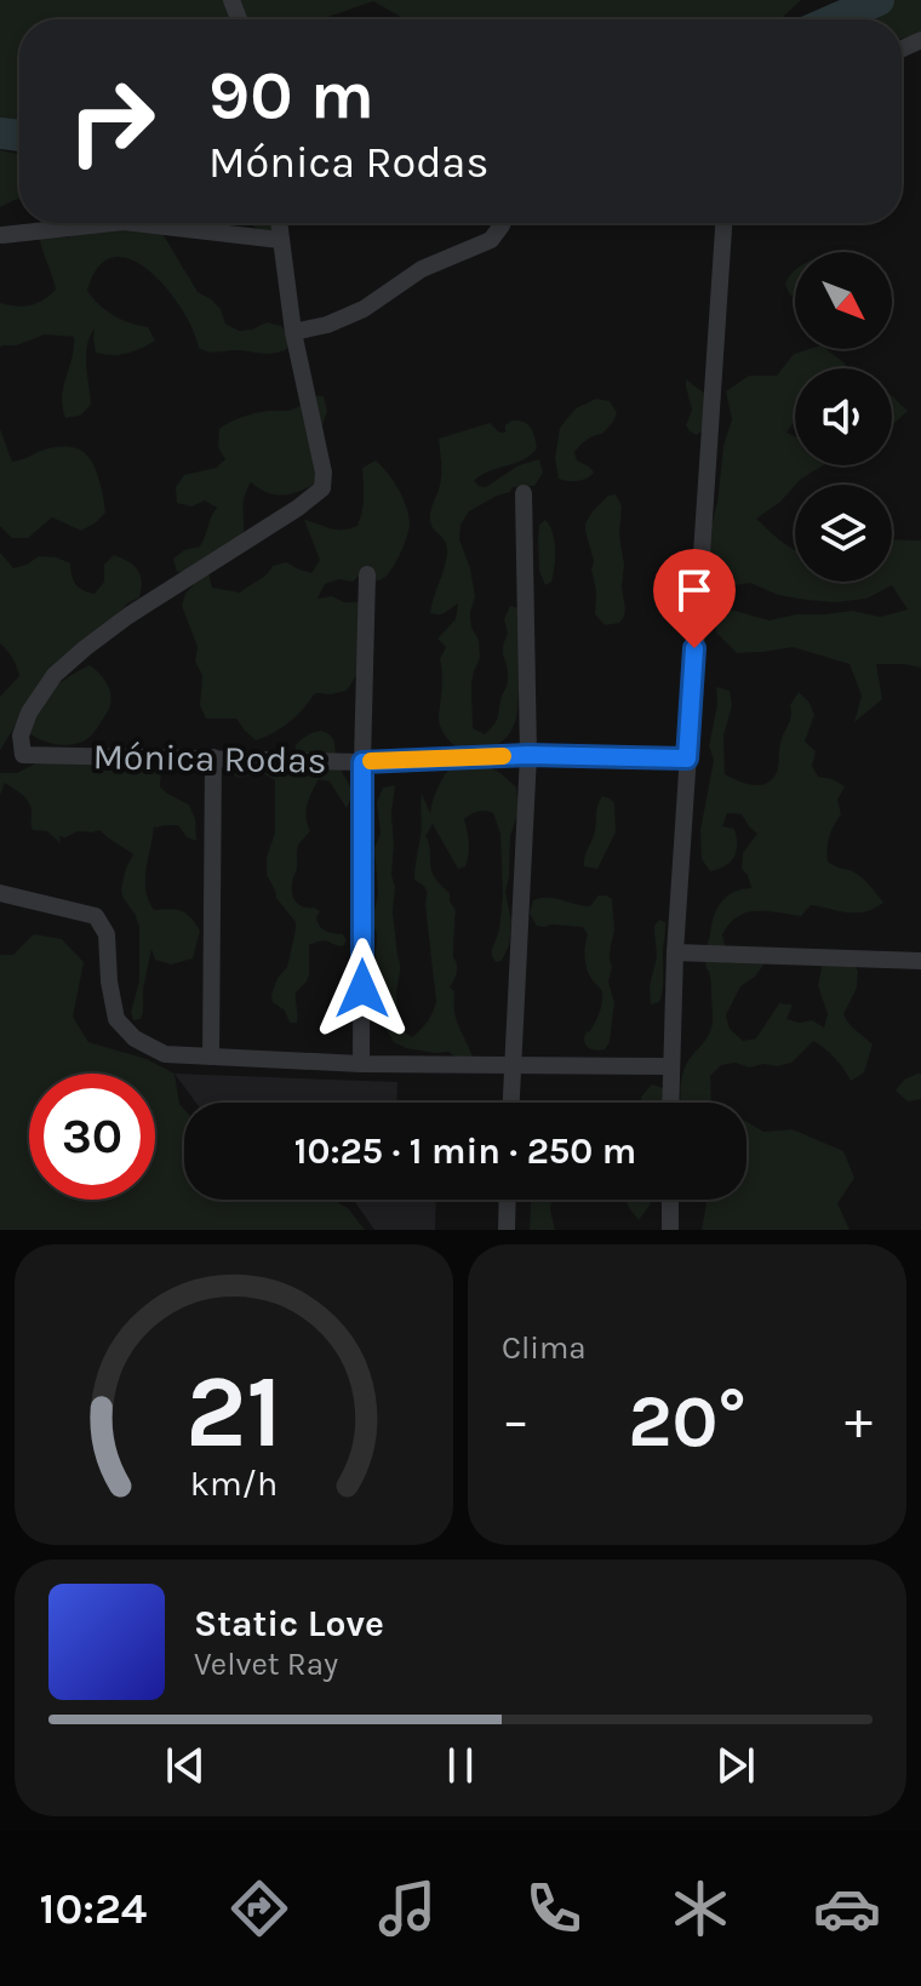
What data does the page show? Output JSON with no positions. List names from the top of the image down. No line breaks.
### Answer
{"streets":{"street":["Mónica Rodas"]},"north":"bottom right","page":{"turn":["90 m","Mónica Rodas"],"limit":"30","trip":"10:25 · 1 min · 250 m","tile":"Clima","heat":["−","20°","+"],"song":["Static Love","Velvet Ray"],"tabs":"10:24","gauge":["21","km/h"]}}
